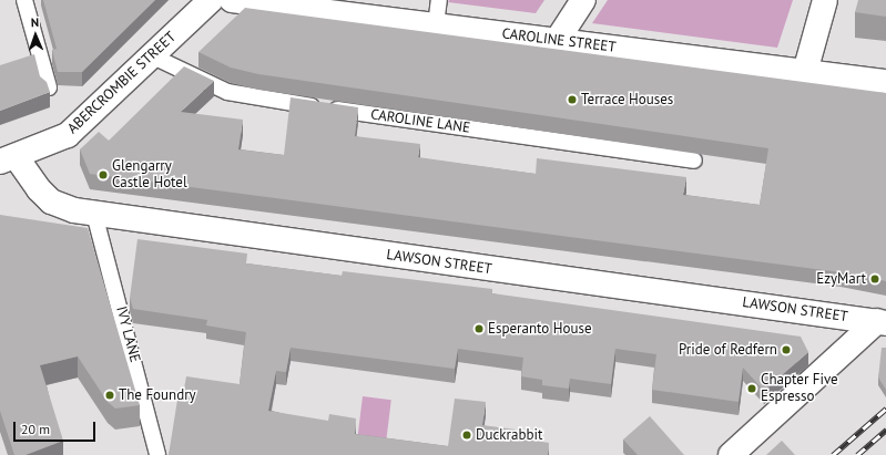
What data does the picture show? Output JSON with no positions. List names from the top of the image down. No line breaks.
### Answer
{"streets":{"street":["CAROLINE STREET","ABERCROMBIE STREET","LAWSON STREET"],"lane":["CAROLINE LANE","IVY LANE"]},"crossings":[["ABERCROMBIE STREET","CAROLINE LANE"],["ABERCROMBIE STREET","LAWSON STREET"],["LAWSON STREET","IVY LANE"]],"places":["Terrace Houses","Glengarry Castle Hotel","EzyMart","Esperanto House","Pride of Redfern","Chapter Five Espresso","The Foundry","Duckrabbit"],"scale_bar":"20 m","north":"top"}
